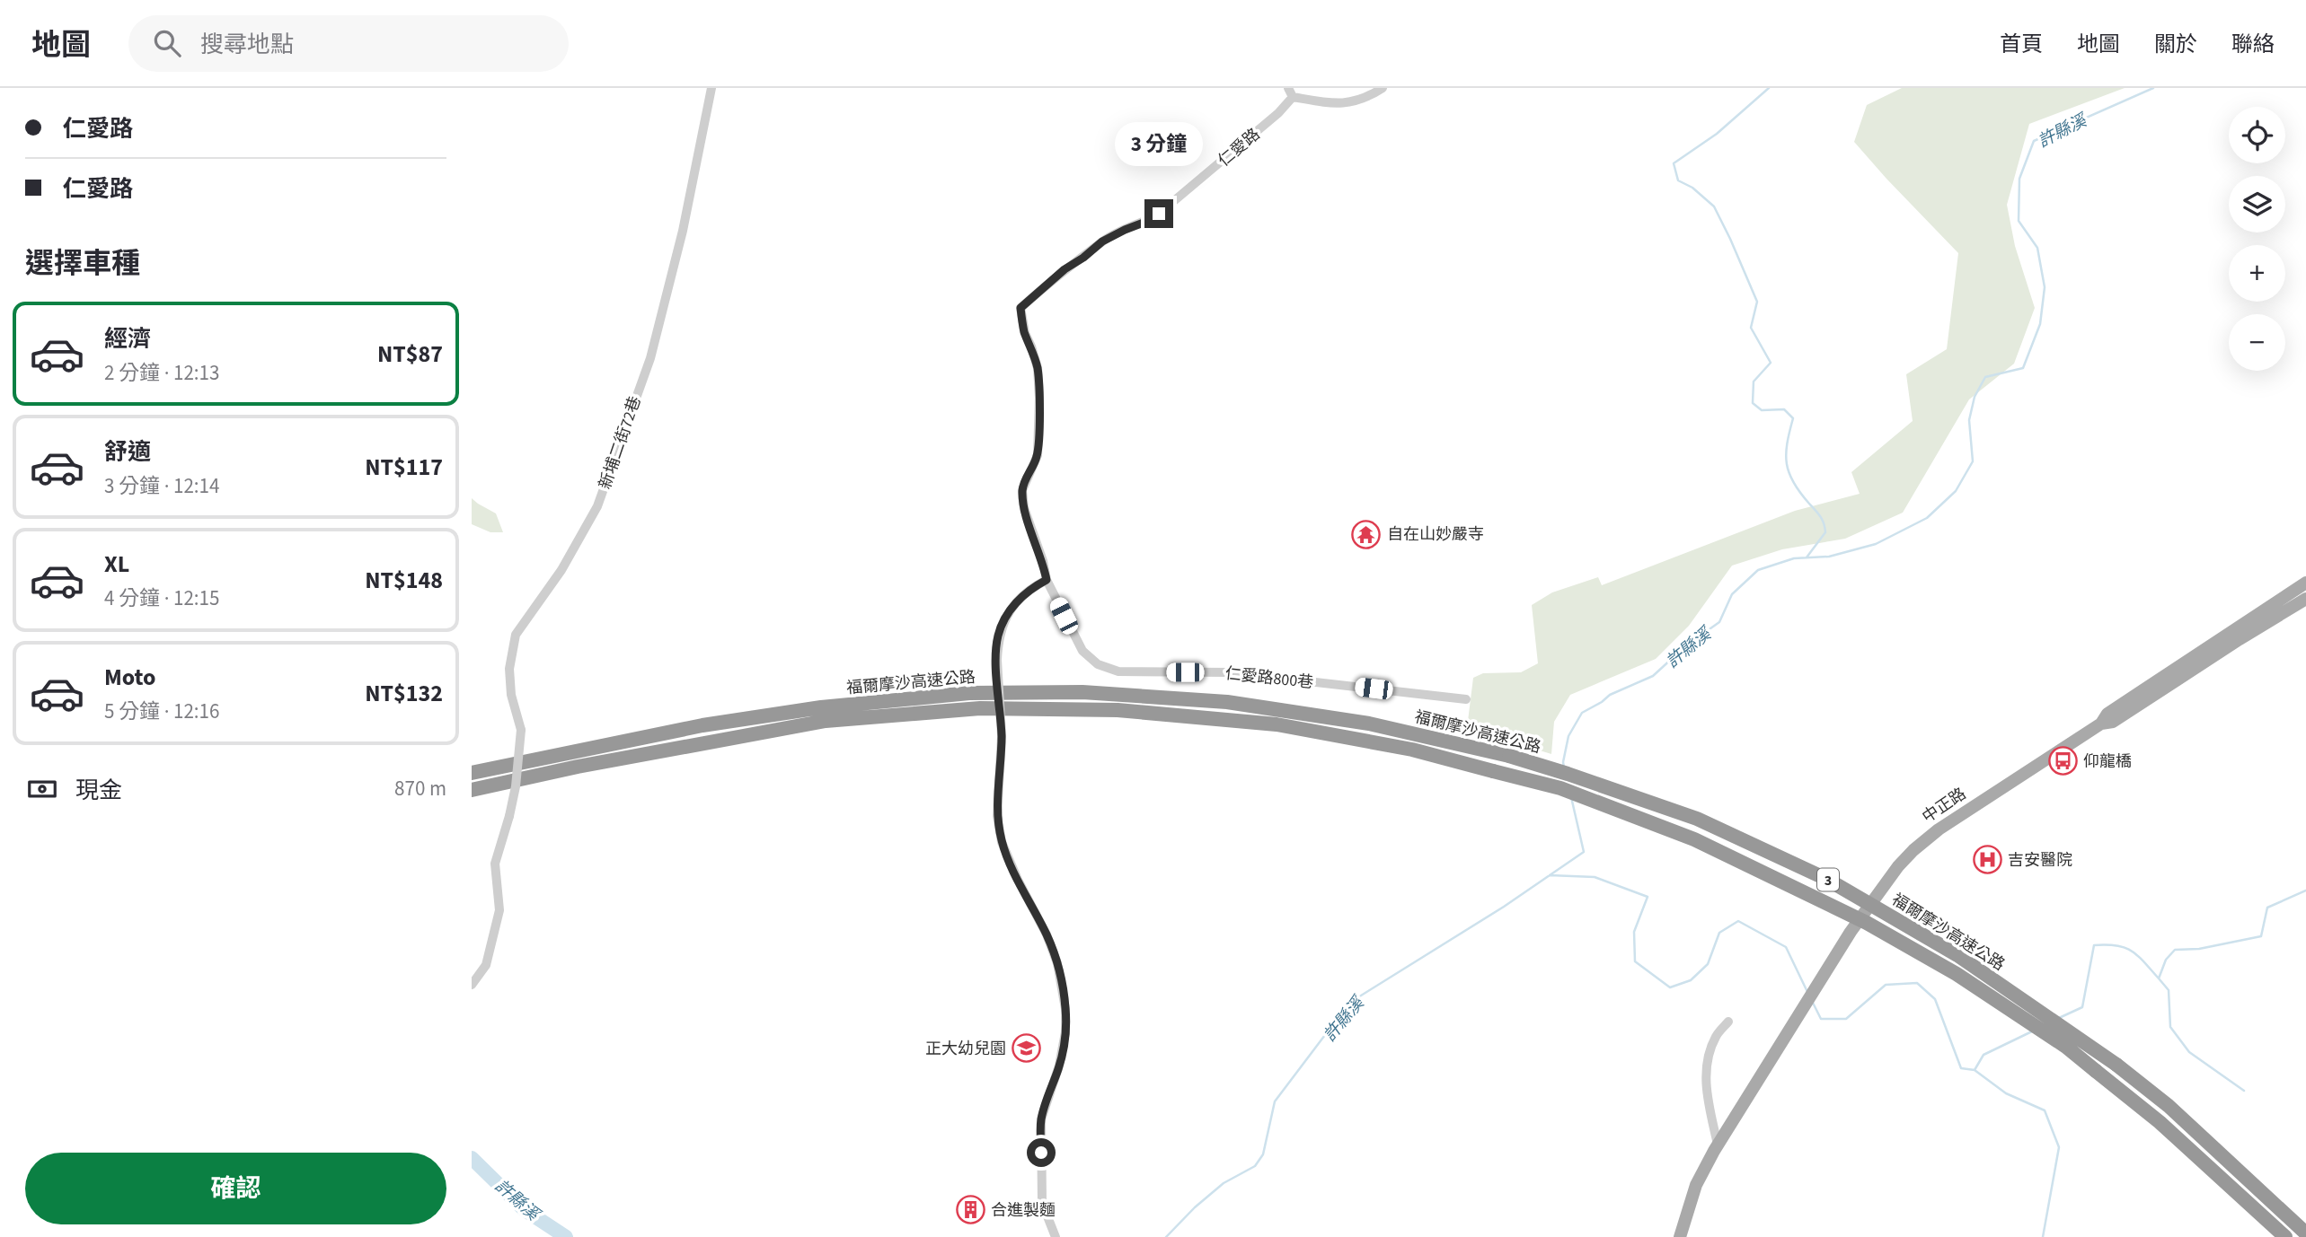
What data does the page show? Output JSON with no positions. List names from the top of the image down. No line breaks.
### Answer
{"streets":{"highway":["福爾摩沙高速公路","3"],"main road":["中正路"],"street":["仁愛路","新埔二街72巷","仁愛路800巷"]},"crossings":[["仁愛路","仁愛路800巷"]],"water":["許縣溪"],"places":{"temple":["自在山妙嚴寺"],"bus stop":["仰龍橋"],"hospital":["吉安醫院"],"school or university":["正大幼兒園"],"building":["合進製麵"]},"page":{"header":"地圖","search":"搜尋地點","nav":["首頁","地圖","關於","聯絡"],"banner":["仁愛路","仁愛路"],"map_buttons":["+","−"],"bubble":"3 分鐘","heading":"選擇車種","list":[{"name":"經濟","note":"2 分鐘 · 12:13","value":"NT$87"},{"name":"舒適","note":"3 分鐘 · 12:14","value":"NT$117"},{"name":"XL","note":"4 分鐘 · 12:15","value":"NT$148"},{"name":"Moto","note":"5 分鐘 · 12:16","value":"NT$132"}],"pay":["現金","870 m"],"buttons":"確認"}}
